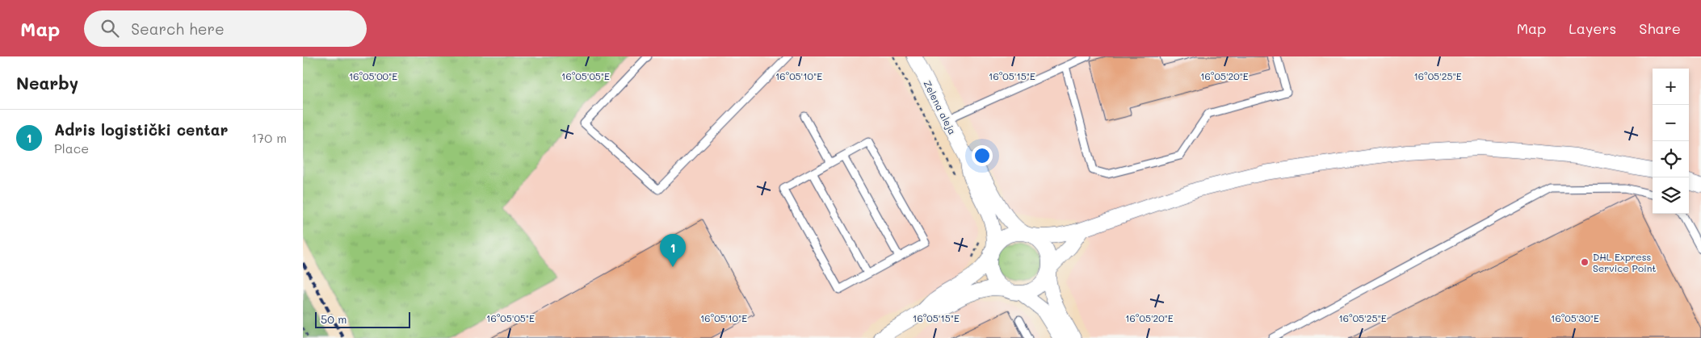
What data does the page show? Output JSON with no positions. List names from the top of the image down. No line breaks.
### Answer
{"streets":{"street":["Zelena aleja"]},"places":["DHL Express Service Point"],"scale_bar":"50 m","page":{"header":"Map","search":"Search here","nav":["Map","Layers","Share"],"heading":"Nearby","map_buttons":["+","−"],"list":[{"mark":"1","name":"Adris logistički centar","note":"Place","value":"170 m"}],"pins":"1","scale":"50 m"},"coordinates":["16°05'00\"E","16°05'05\"E","16°05'10\"E","16°05'15\"E","16°05'20\"E","16°05'25\"E","16°05'30\"E"]}
